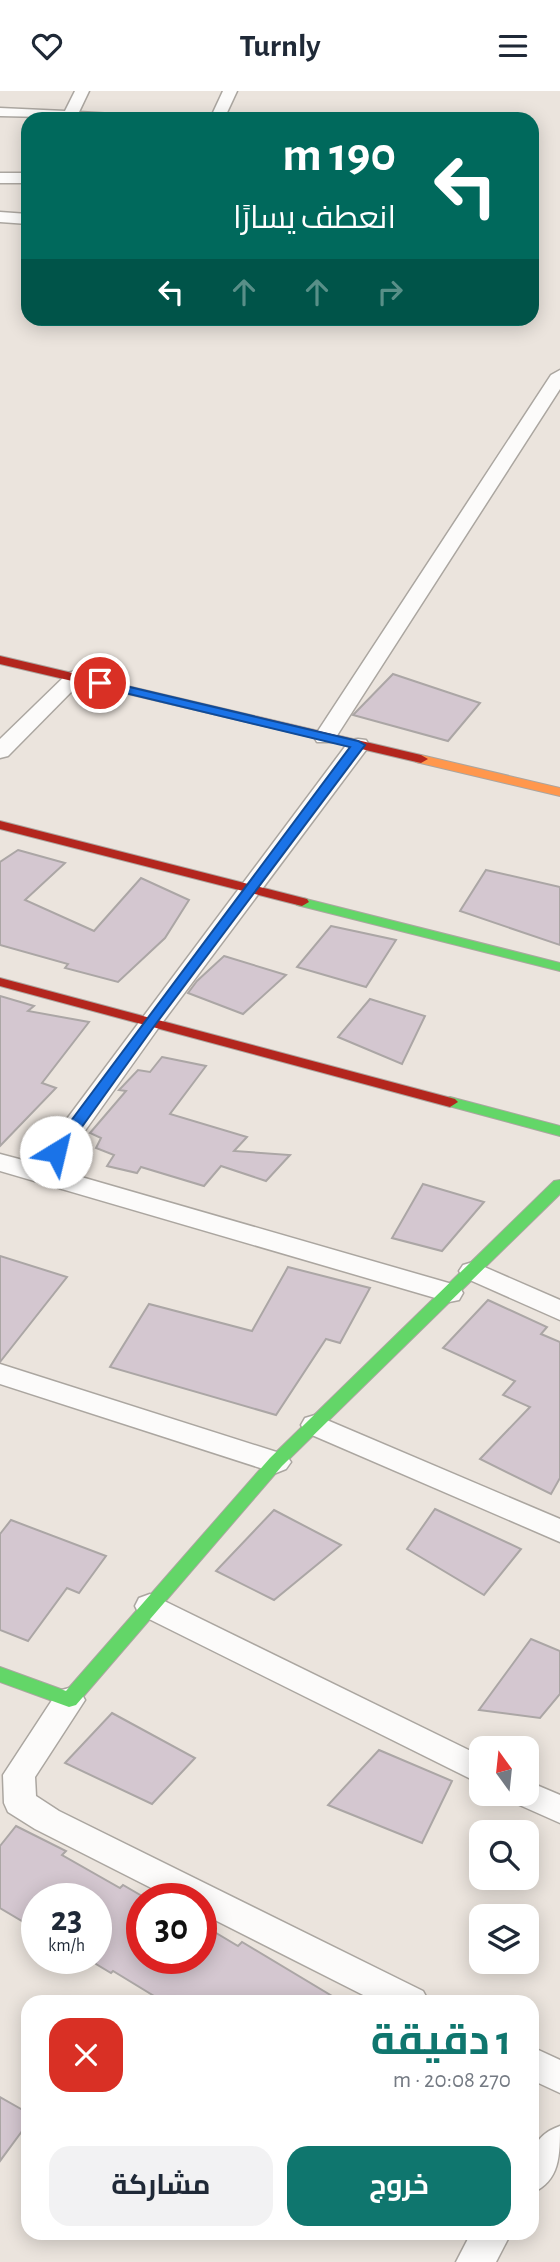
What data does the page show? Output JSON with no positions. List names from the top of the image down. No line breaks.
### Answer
{"north":"top","page":{"header":"Turnly","turn":["190 m","انعطف يسارًا"],"speed":"23 km/h","limit":"30","heading":["1 دقيقة","270 m · 20:08"],"buttons":["خروج","مشاركة"]}}
